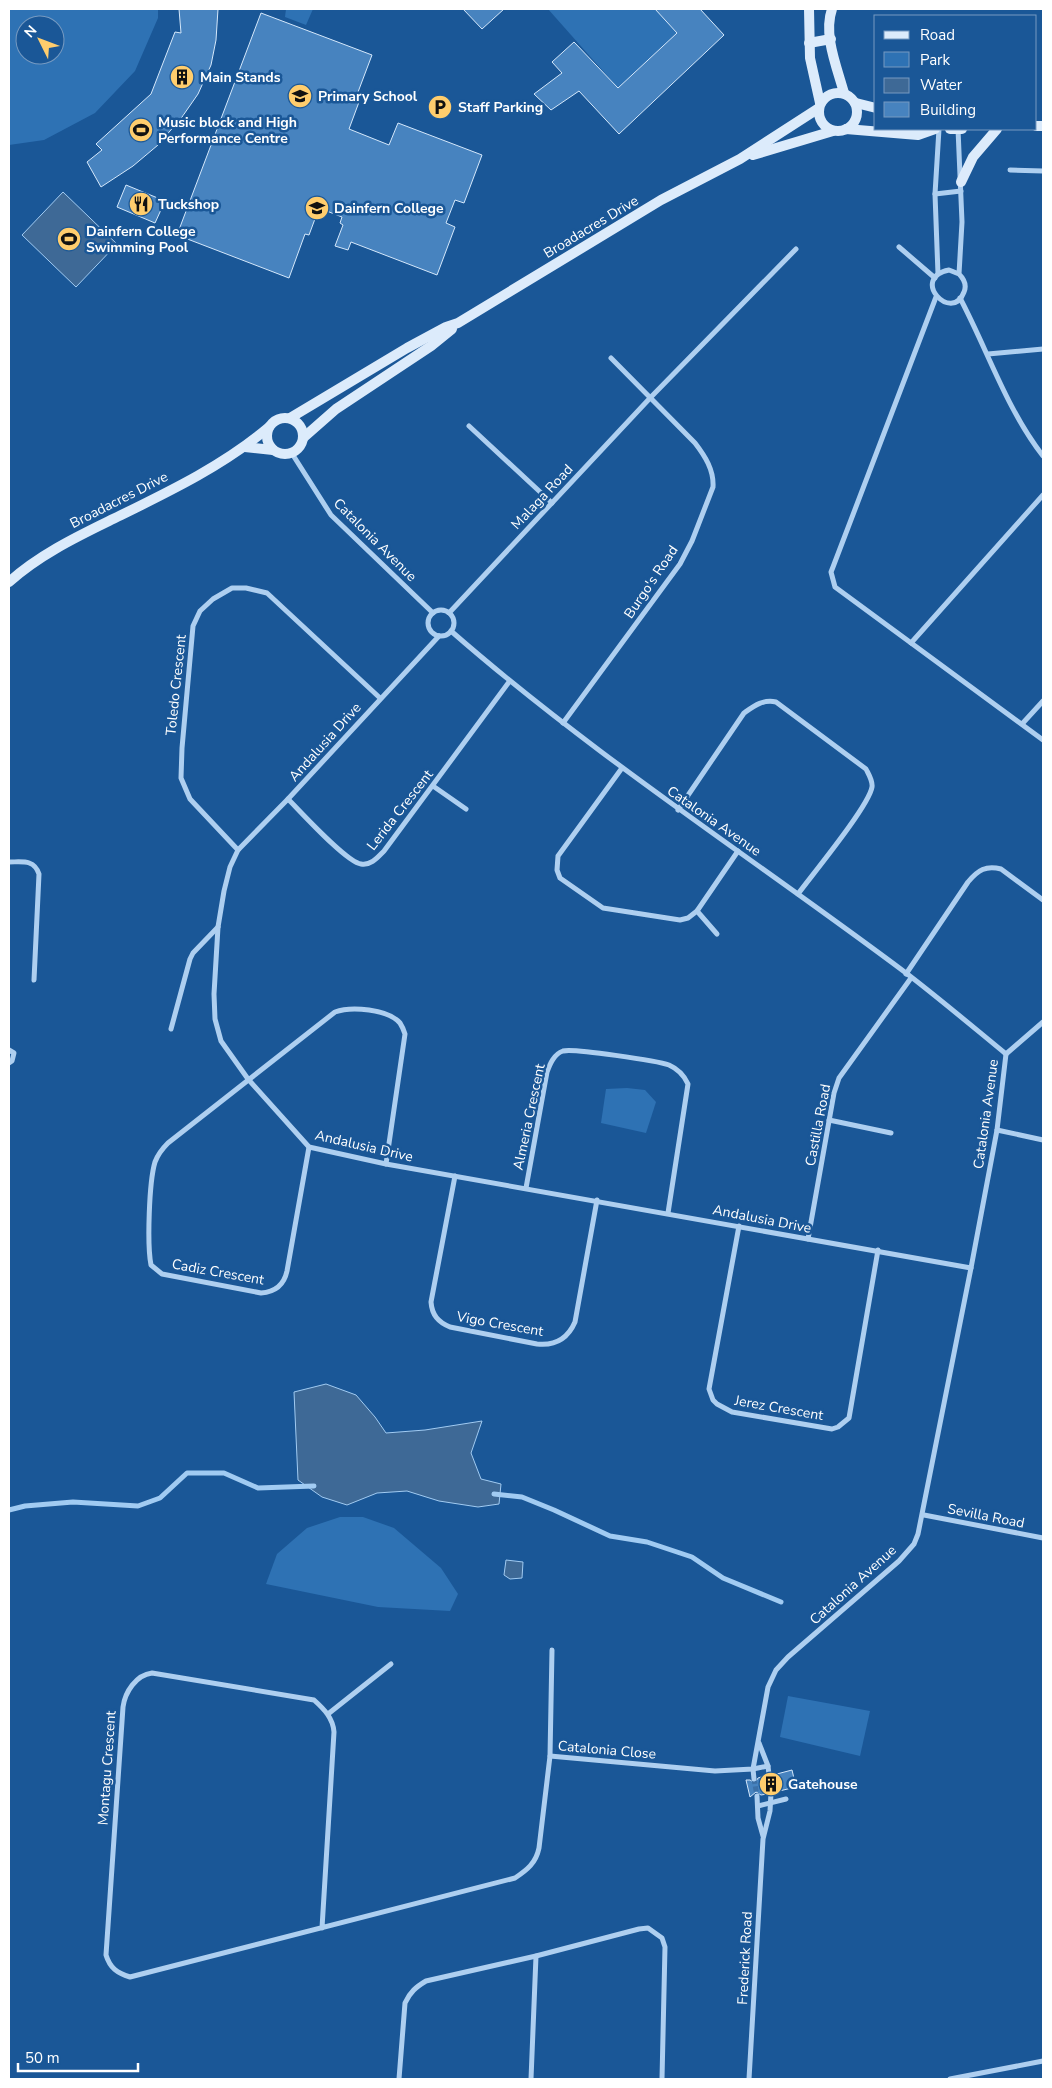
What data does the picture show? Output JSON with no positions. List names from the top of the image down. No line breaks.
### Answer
{"streets":{"street":["Broadacres Drive","Malaga Road","Catalonia Avenue","Burgo's Road","Toledo Crescent","Andalusia Drive","Lerida Crescent","Almeria Crescent","Castilla Road","Cadiz Crescent","Vigo Crescent","Jerez Crescent","Sevilla Road","Catalonia Close","Montagu Crescent","Frederick Road"]},"crossings":[["Broadacres Drive","Catalonia Avenue"],["Malaga Road","Catalonia Avenue"],["Malaga Road","Burgo's Road"],["Malaga Road","Andalusia Drive"],["Catalonia Avenue","Burgo's Road"],["Catalonia Avenue","Andalusia Drive"],["Catalonia Avenue","Lerida Crescent"],["Catalonia Avenue","Castilla Road"],["Catalonia Avenue","Sevilla Road"],["Catalonia Avenue","Catalonia Close"],["Toledo Crescent","Andalusia Drive"],["Andalusia Drive","Lerida Crescent"],["Andalusia Drive","Almeria Crescent"],["Andalusia Drive","Castilla Road"],["Andalusia Drive","Cadiz Crescent"],["Andalusia Drive","Vigo Crescent"],["Andalusia Drive","Jerez Crescent"],["Catalonia Close","Montagu Crescent"]],"places":{"building":["Main Stands","Gatehouse"],"school or university":["Primary School","Dainfern College"],"parking":["Staff Parking"],"sports":["Music block and High Performance Centre","Dainfern College Swimming Pool"],"restaurant":["Tuckshop"]},"legend":["Road","Park","Water","Building"],"scale_bar":"50 m","north":"top left"}
